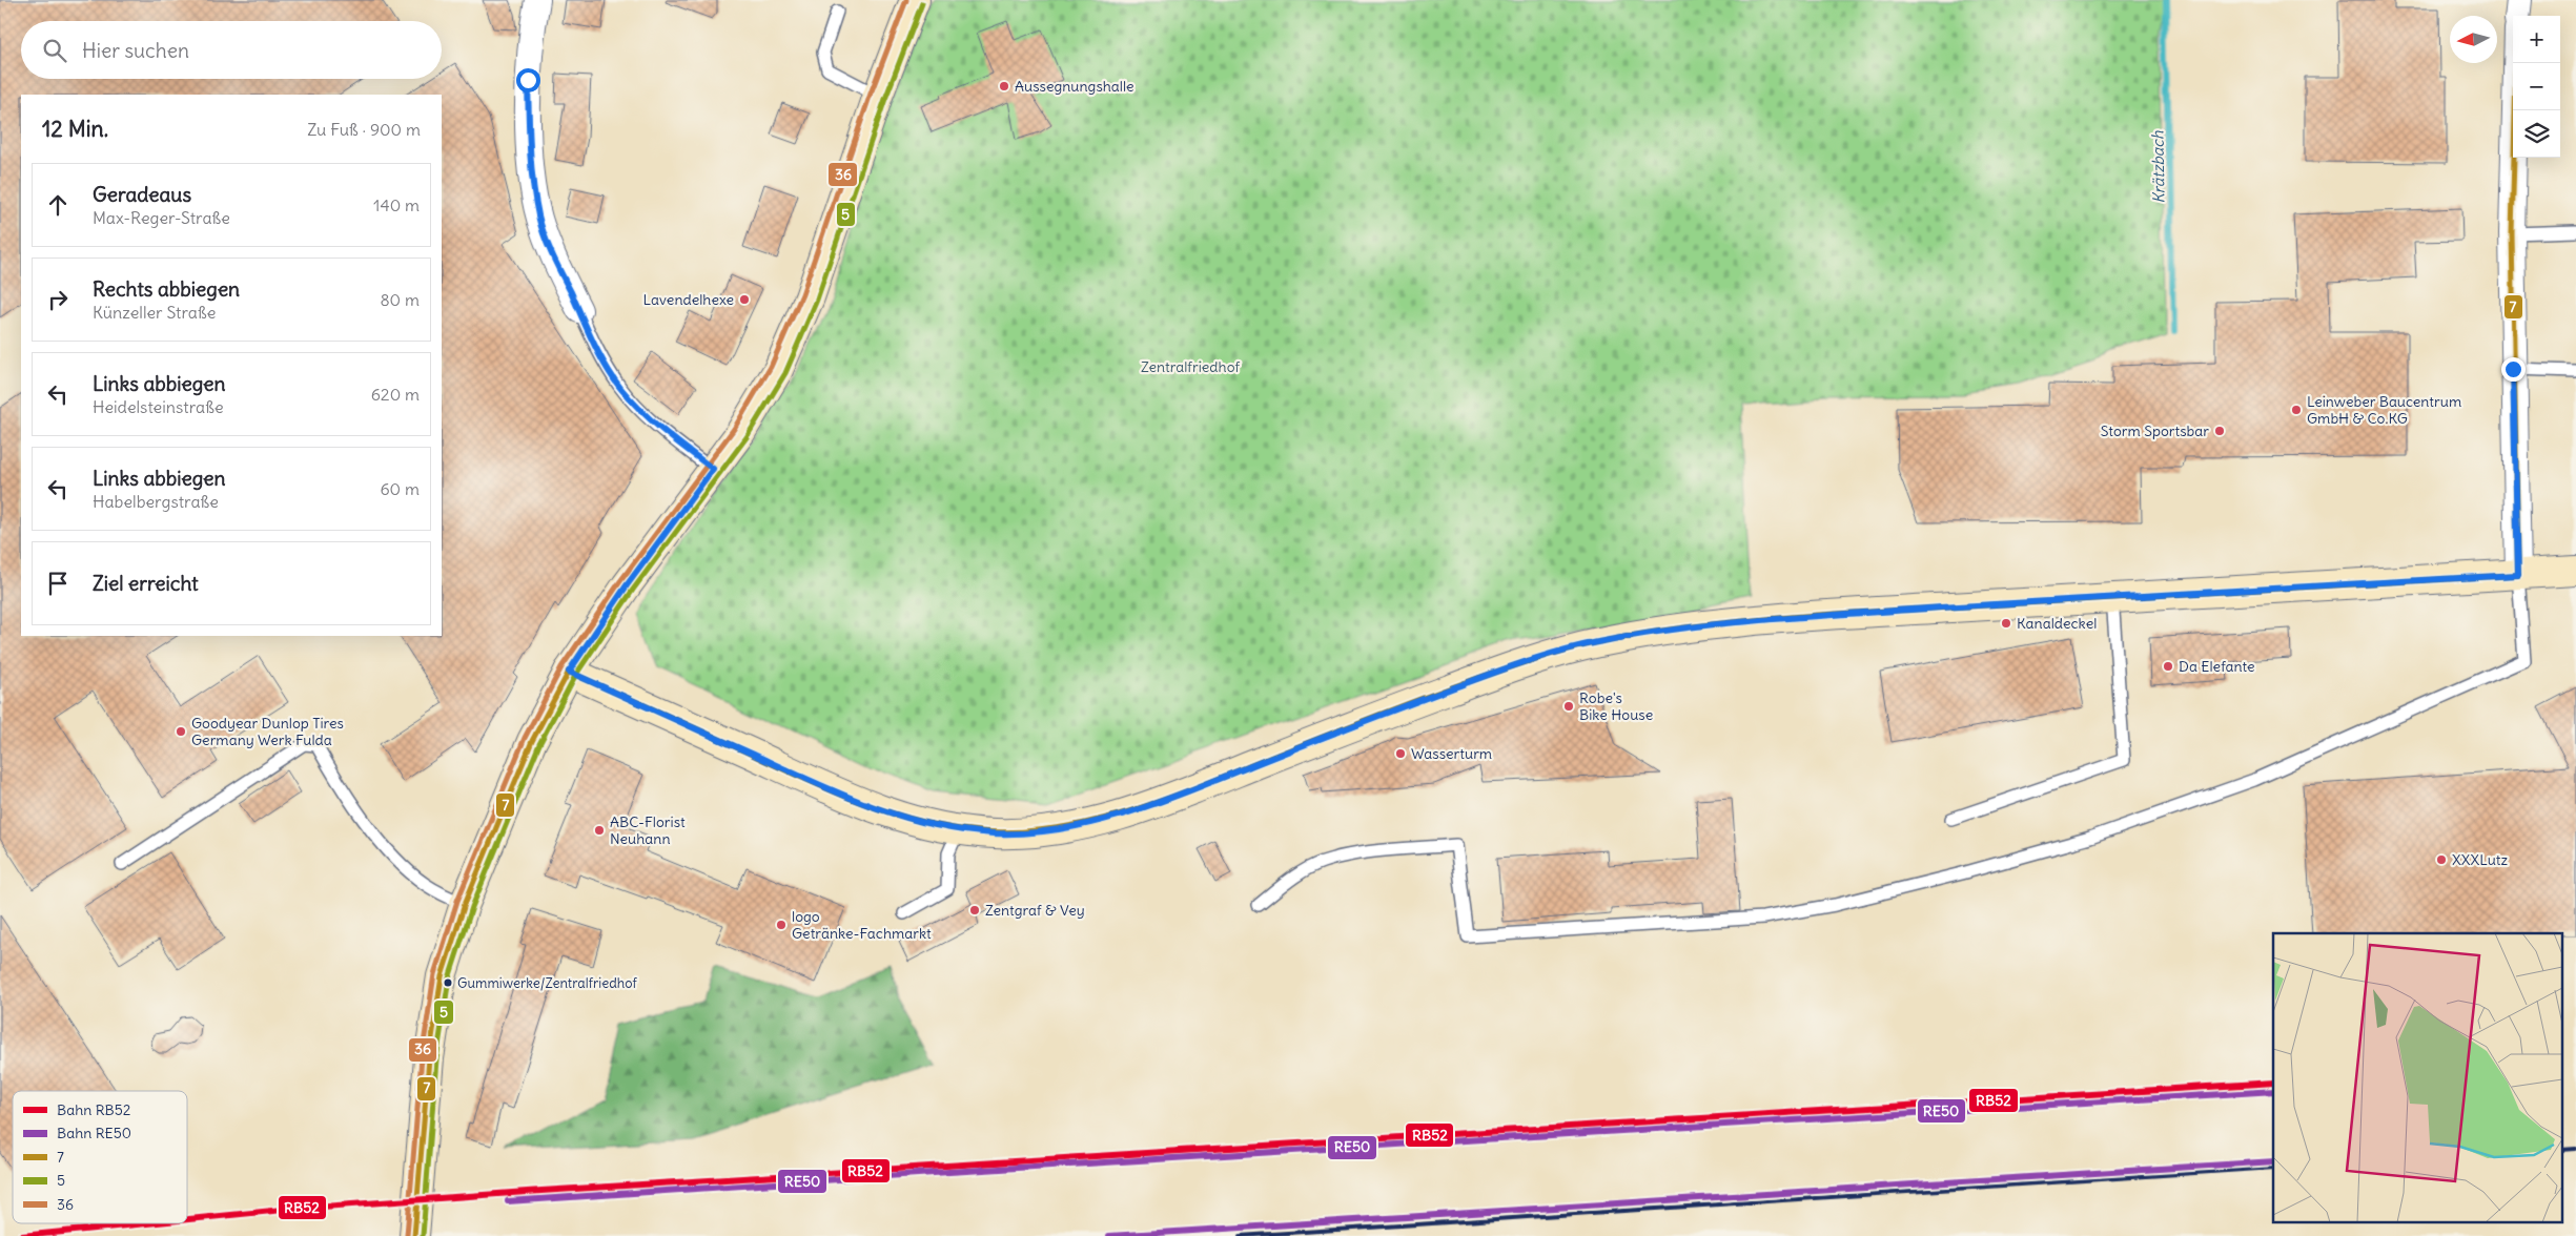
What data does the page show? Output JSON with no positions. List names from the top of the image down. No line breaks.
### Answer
{"water":["Krätzbach"],"parks":["Zentralfriedhof"],"places":["Aussegnungshalle","Lavendelhexe","Leinweber Baucentrum GmbH & Co.KG","Storm Sportsbar","Kanaldeckel","Da Elefante","Robe's Bike House","Goodyear Dunlop Tires Germany Werk Fulda","Wasserturm","ABC-Florist Neuhann","XXXLutz","Zentgraf & Vey","logo Getränke-Fachmarkt","Gummiwerke/Zentralfriedhof"],"lines":["transit line 36","transit line 5","transit line 7","rail line RB52","rail line RE50"],"legend":["Bahn RB52","Bahn RE50","7","5","36"],"north":"left","page":{"map_buttons":["+","−"],"search":"Hier suchen","heading":["12 Min.","Zu Fuß · 900 m"],"list":[["Geradeaus","Max-Reger-Straße","140 m"],["Rechts abbiegen","Künzeller Straße","80 m"],["Links abbiegen","Heidelsteinstraße","620 m"],["Links abbiegen","Habelbergstraße","60 m"],"Ziel erreicht"]}}
